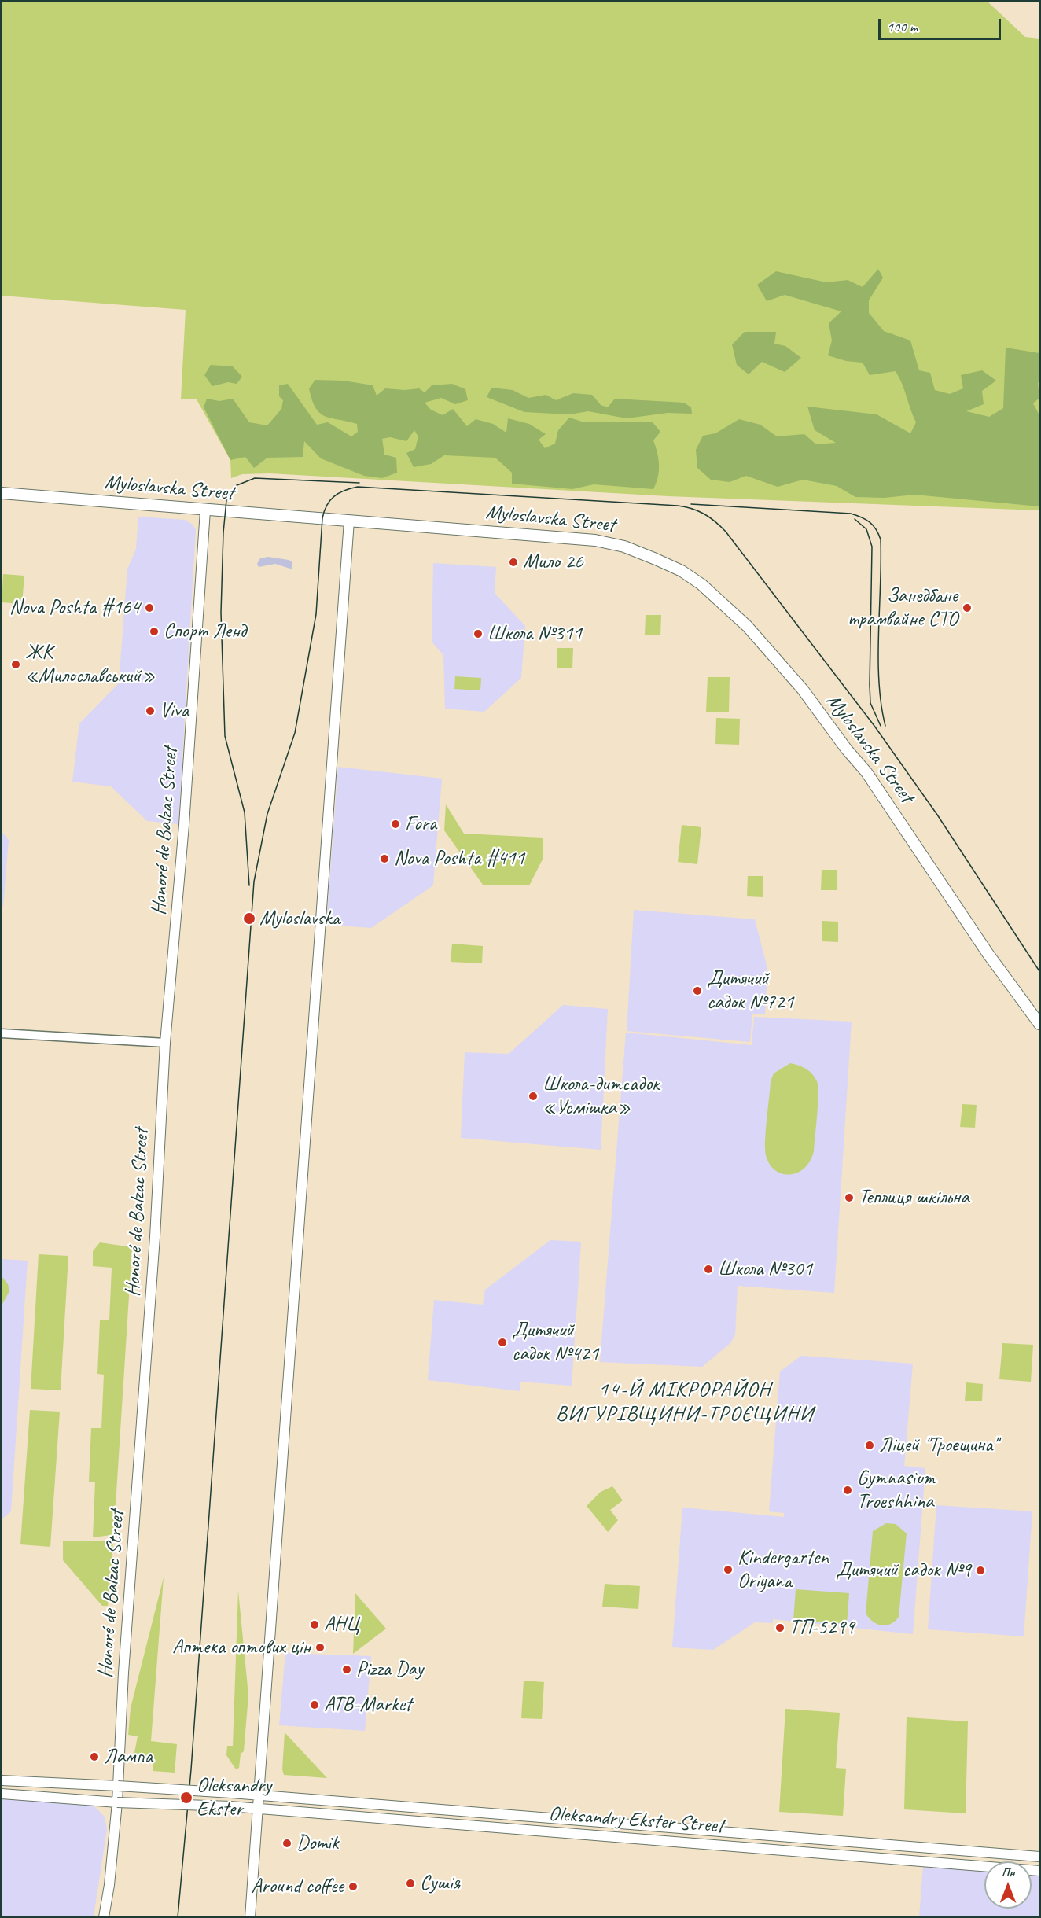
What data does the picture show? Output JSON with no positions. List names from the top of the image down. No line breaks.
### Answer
{"streets":{"main road":["Myloslavska Street"],"street":["Honoré de Balzac Street","Oleksandry Ekster Street"]},"crossings":[["Myloslavska Street","Honoré de Balzac Street"],["Honoré de Balzac Street","Oleksandry Ekster Street"]],"districts":["14-Й МІКРОРАЙОН ВИГУРІВЩИНИ-ТРОЄЩИНИ"],"places":["Мило 26","Nova Poshta #164","Занедбане трамвайне СТО","Спорт Ленд","Школа №311","ЖК «Милославський»","Viva","Fora","Nova Poshta #411","Myloslavska","Дитячий садок №721","Школа-дитсадок «Усмішка»","Теплиця шкільна","Школа №301","Дитячий садок №421","Ліцей \"Троєщина\"","Gymnasium Troeshhina","Kindergarten Oriyana","Дитячий садок №9","АНЦ","ТП-5299","Аптека оптових цін","Pizza Day","ATB-Market","Лампа","Oleksandry Ekster","Domik","Сушія","Around coffee"],"scale_bar":"100 m","north":"top"}
